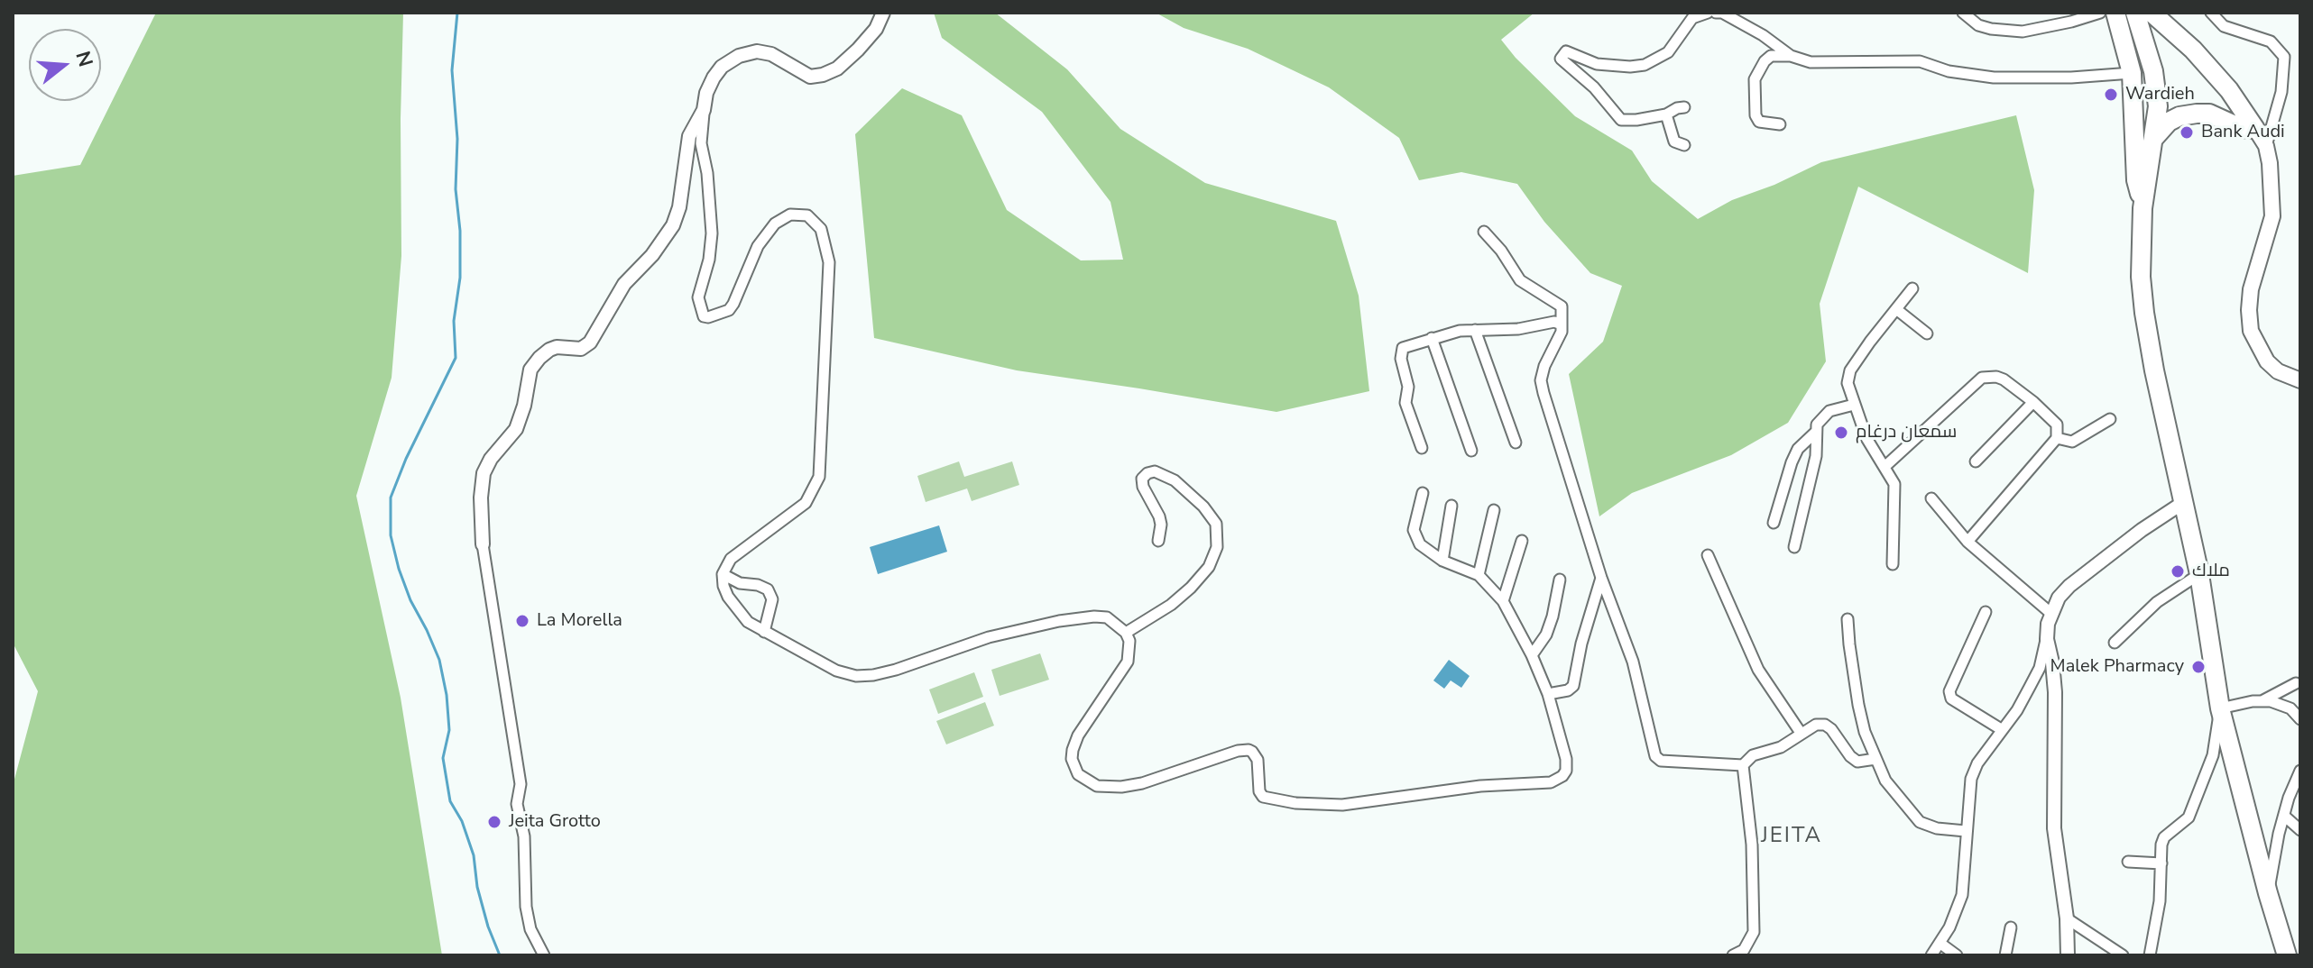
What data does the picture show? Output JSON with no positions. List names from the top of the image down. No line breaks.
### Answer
{"districts":["JEITA"],"places":["Wardieh","Bank Audi","سمعان درغام","ملاك","La Morella","Malek Pharmacy","Jeita Grotto"],"north":"right"}
